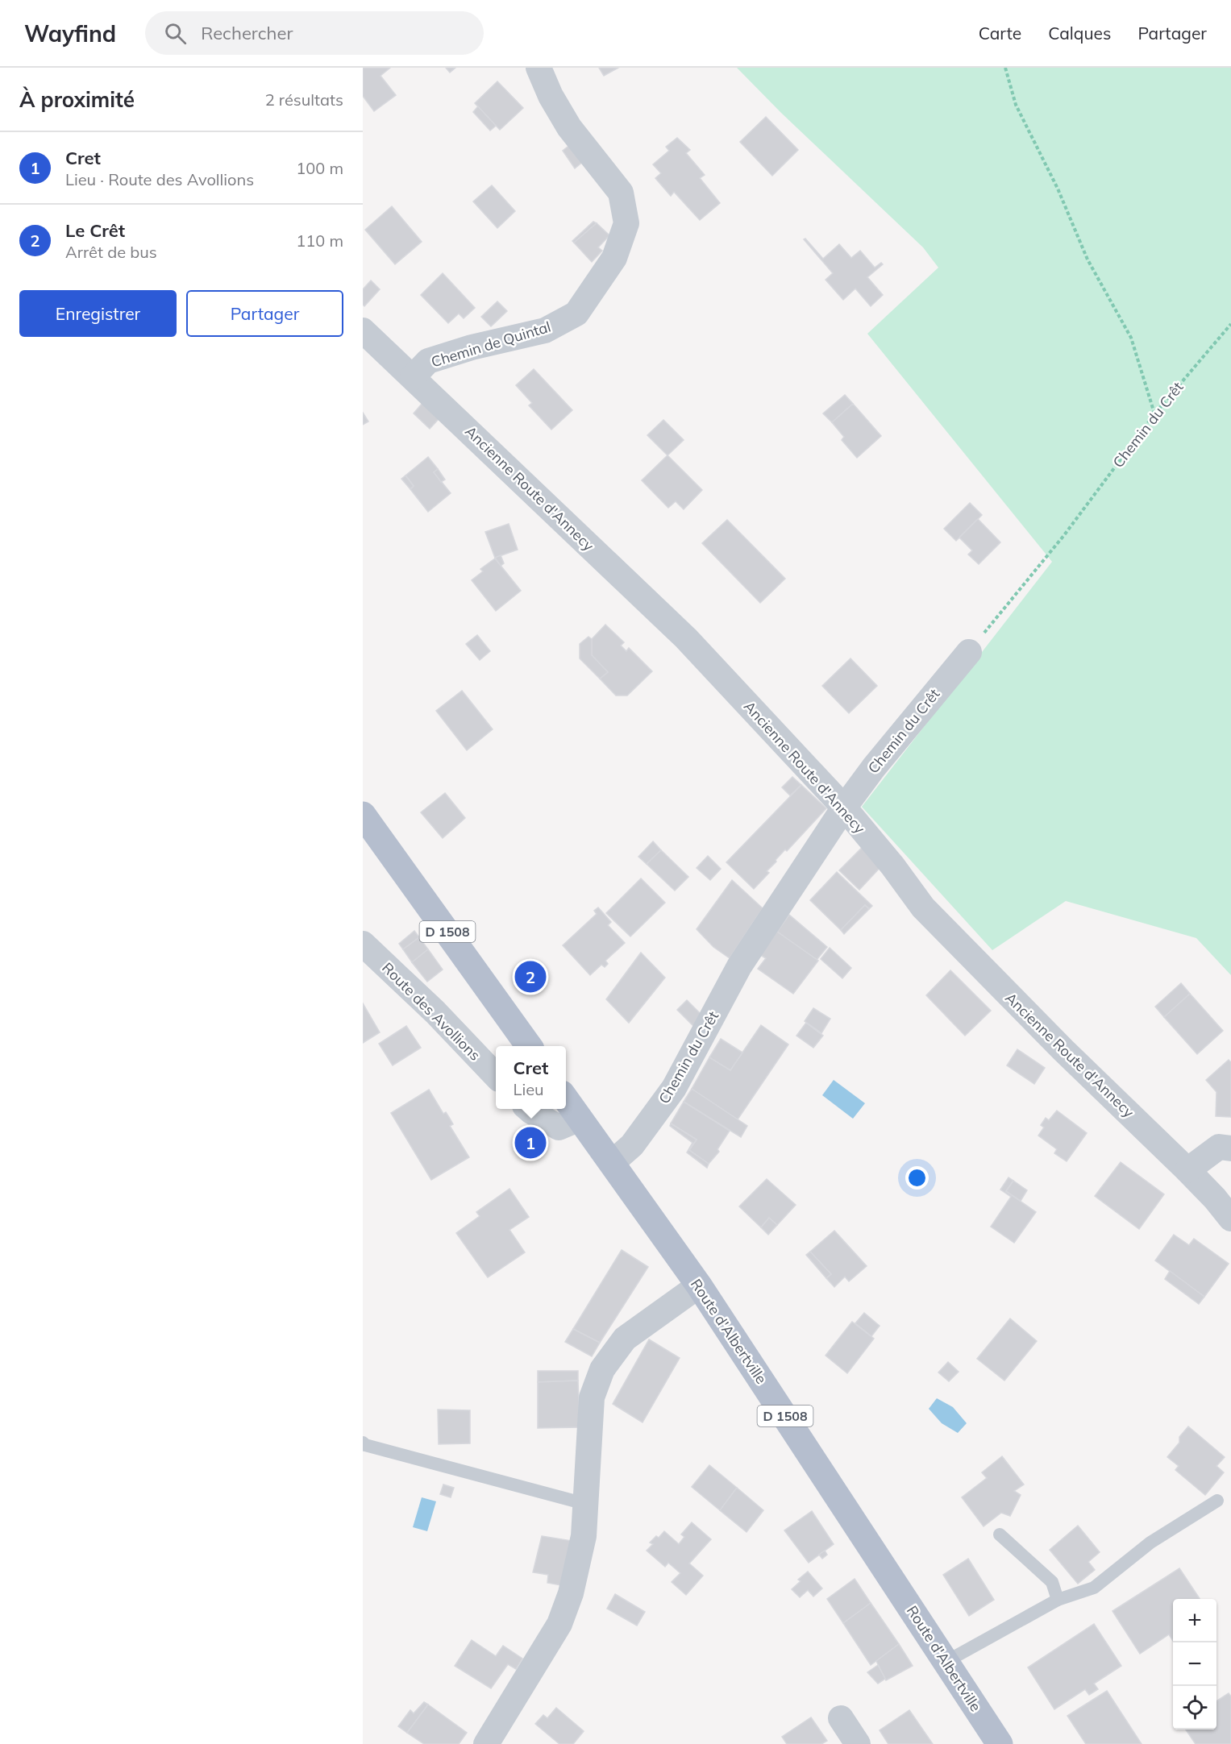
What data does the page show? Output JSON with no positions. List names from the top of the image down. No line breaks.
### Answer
{"streets":{"main road":["D 1508","Route d'Albertville"],"street":["Chemin de Quintal","Chemin du Crêt","Ancienne Route d'Annecy","Route des Avollions"]},"crossings":[["Chemin de Quintal","Ancienne Route d'Annecy"],["Chemin du Crêt","Ancienne Route d'Annecy"],["Chemin du Crêt","Route d'Albertville"]],"page":{"header":"Wayfind","search":"Rechercher","nav":["Carte","Calques","Partager"],"heading":["À proximité","2 résultats"],"list":[{"mark":"1","name":"Cret","note":"Lieu · Route des Avollions","value":"100 m"},{"mark":"2","name":"Le Crêt","note":"Arrêt de bus","value":"110 m"}],"buttons":["Enregistrer","Partager"],"pins":["2","1"],"popup":["Cret","Lieu"],"map_buttons":["+","−"]}}
